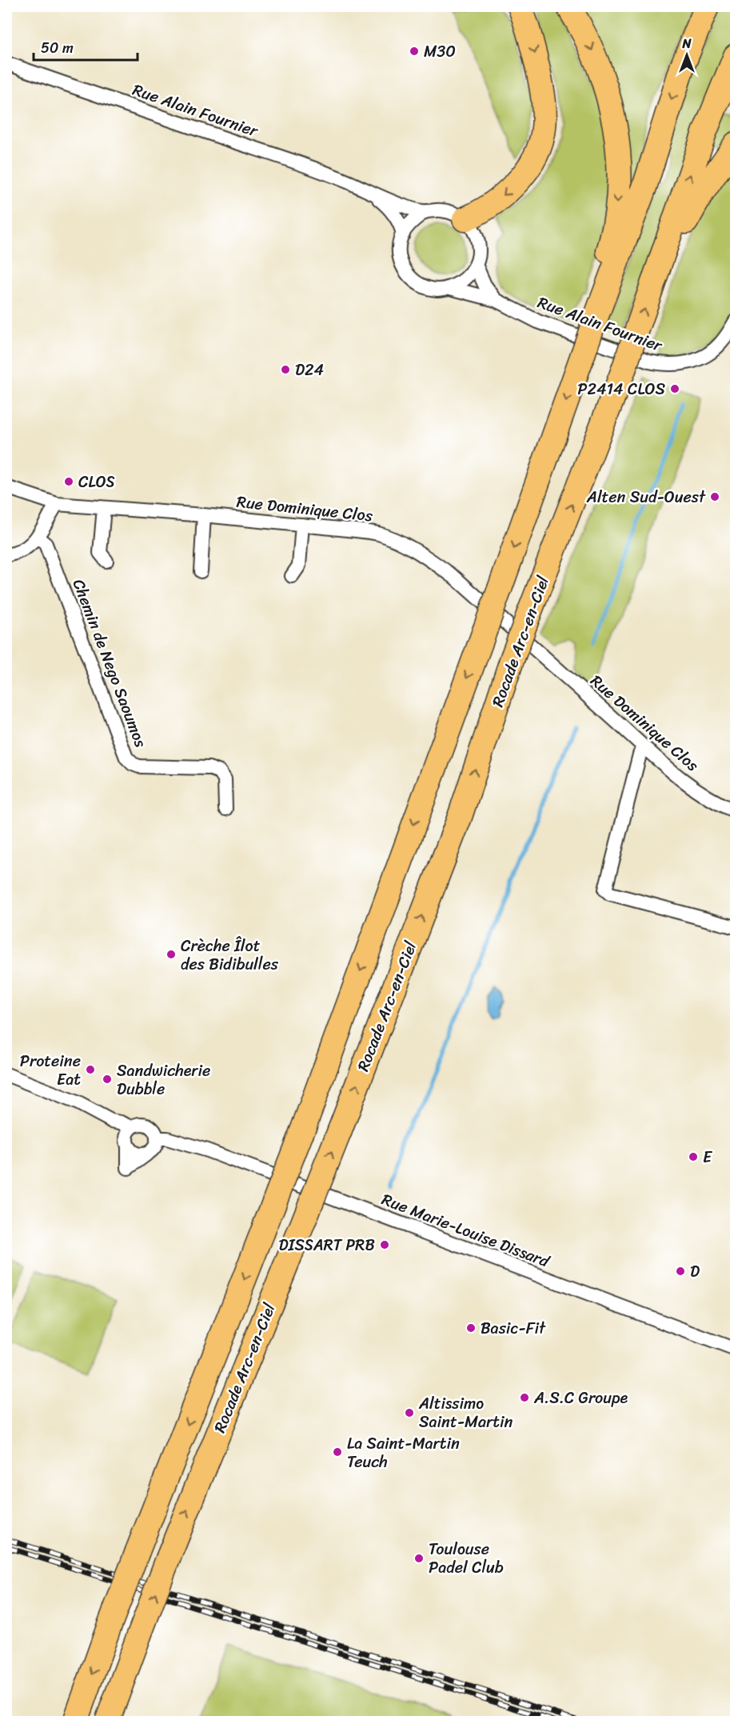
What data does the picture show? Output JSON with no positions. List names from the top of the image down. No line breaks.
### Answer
{"streets":{"highway":["Rocade Arc-en-Ciel"],"street":["Rue Alain Fournier","Rue Dominique Clos","Chemin de Nego Saoumos","Rue Marie-Louise Dissard"]},"places":["M30","D24","P2414 CLOS","CLOS","Alten Sud-Ouest","Crèche Îlot des Bidibulles","Proteine Eat","Sandwicherie Dubble","E","DISSART PRB","D","Basic-Fit","A.S.C Groupe","Altissimo Saint-Martin","La Saint-Martin Teuch","Toulouse Padel Club"],"scale_bar":"50 m","north":"top"}
